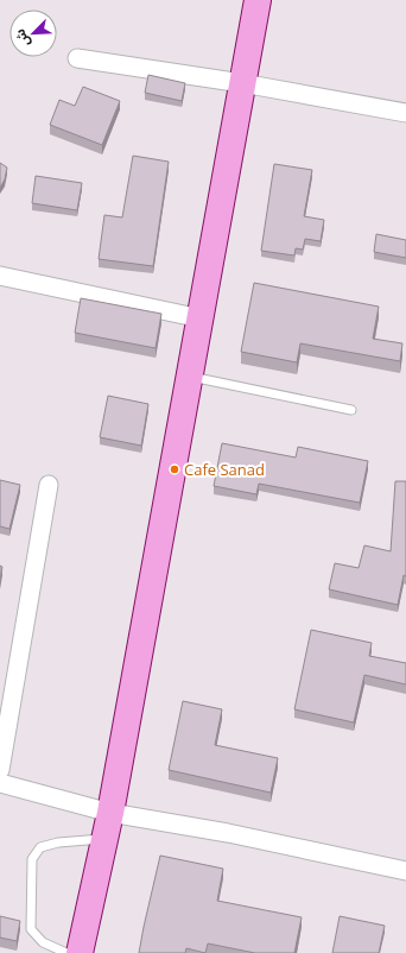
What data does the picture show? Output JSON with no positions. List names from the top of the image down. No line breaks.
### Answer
{"places":["Cafe Sanad"],"north":"bottom left"}
